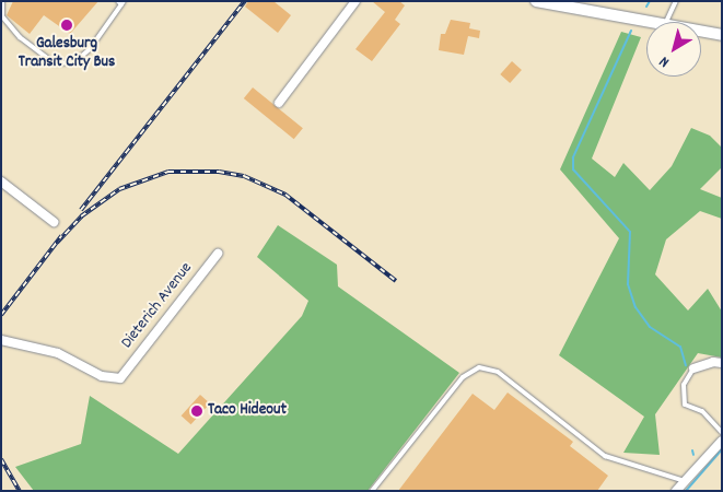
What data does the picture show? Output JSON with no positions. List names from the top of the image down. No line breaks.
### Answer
{"streets":{"street":["Dieterich Avenue"]},"places":["Galesburg Transit City Bus","Taco Hideout"],"north":"bottom left"}
